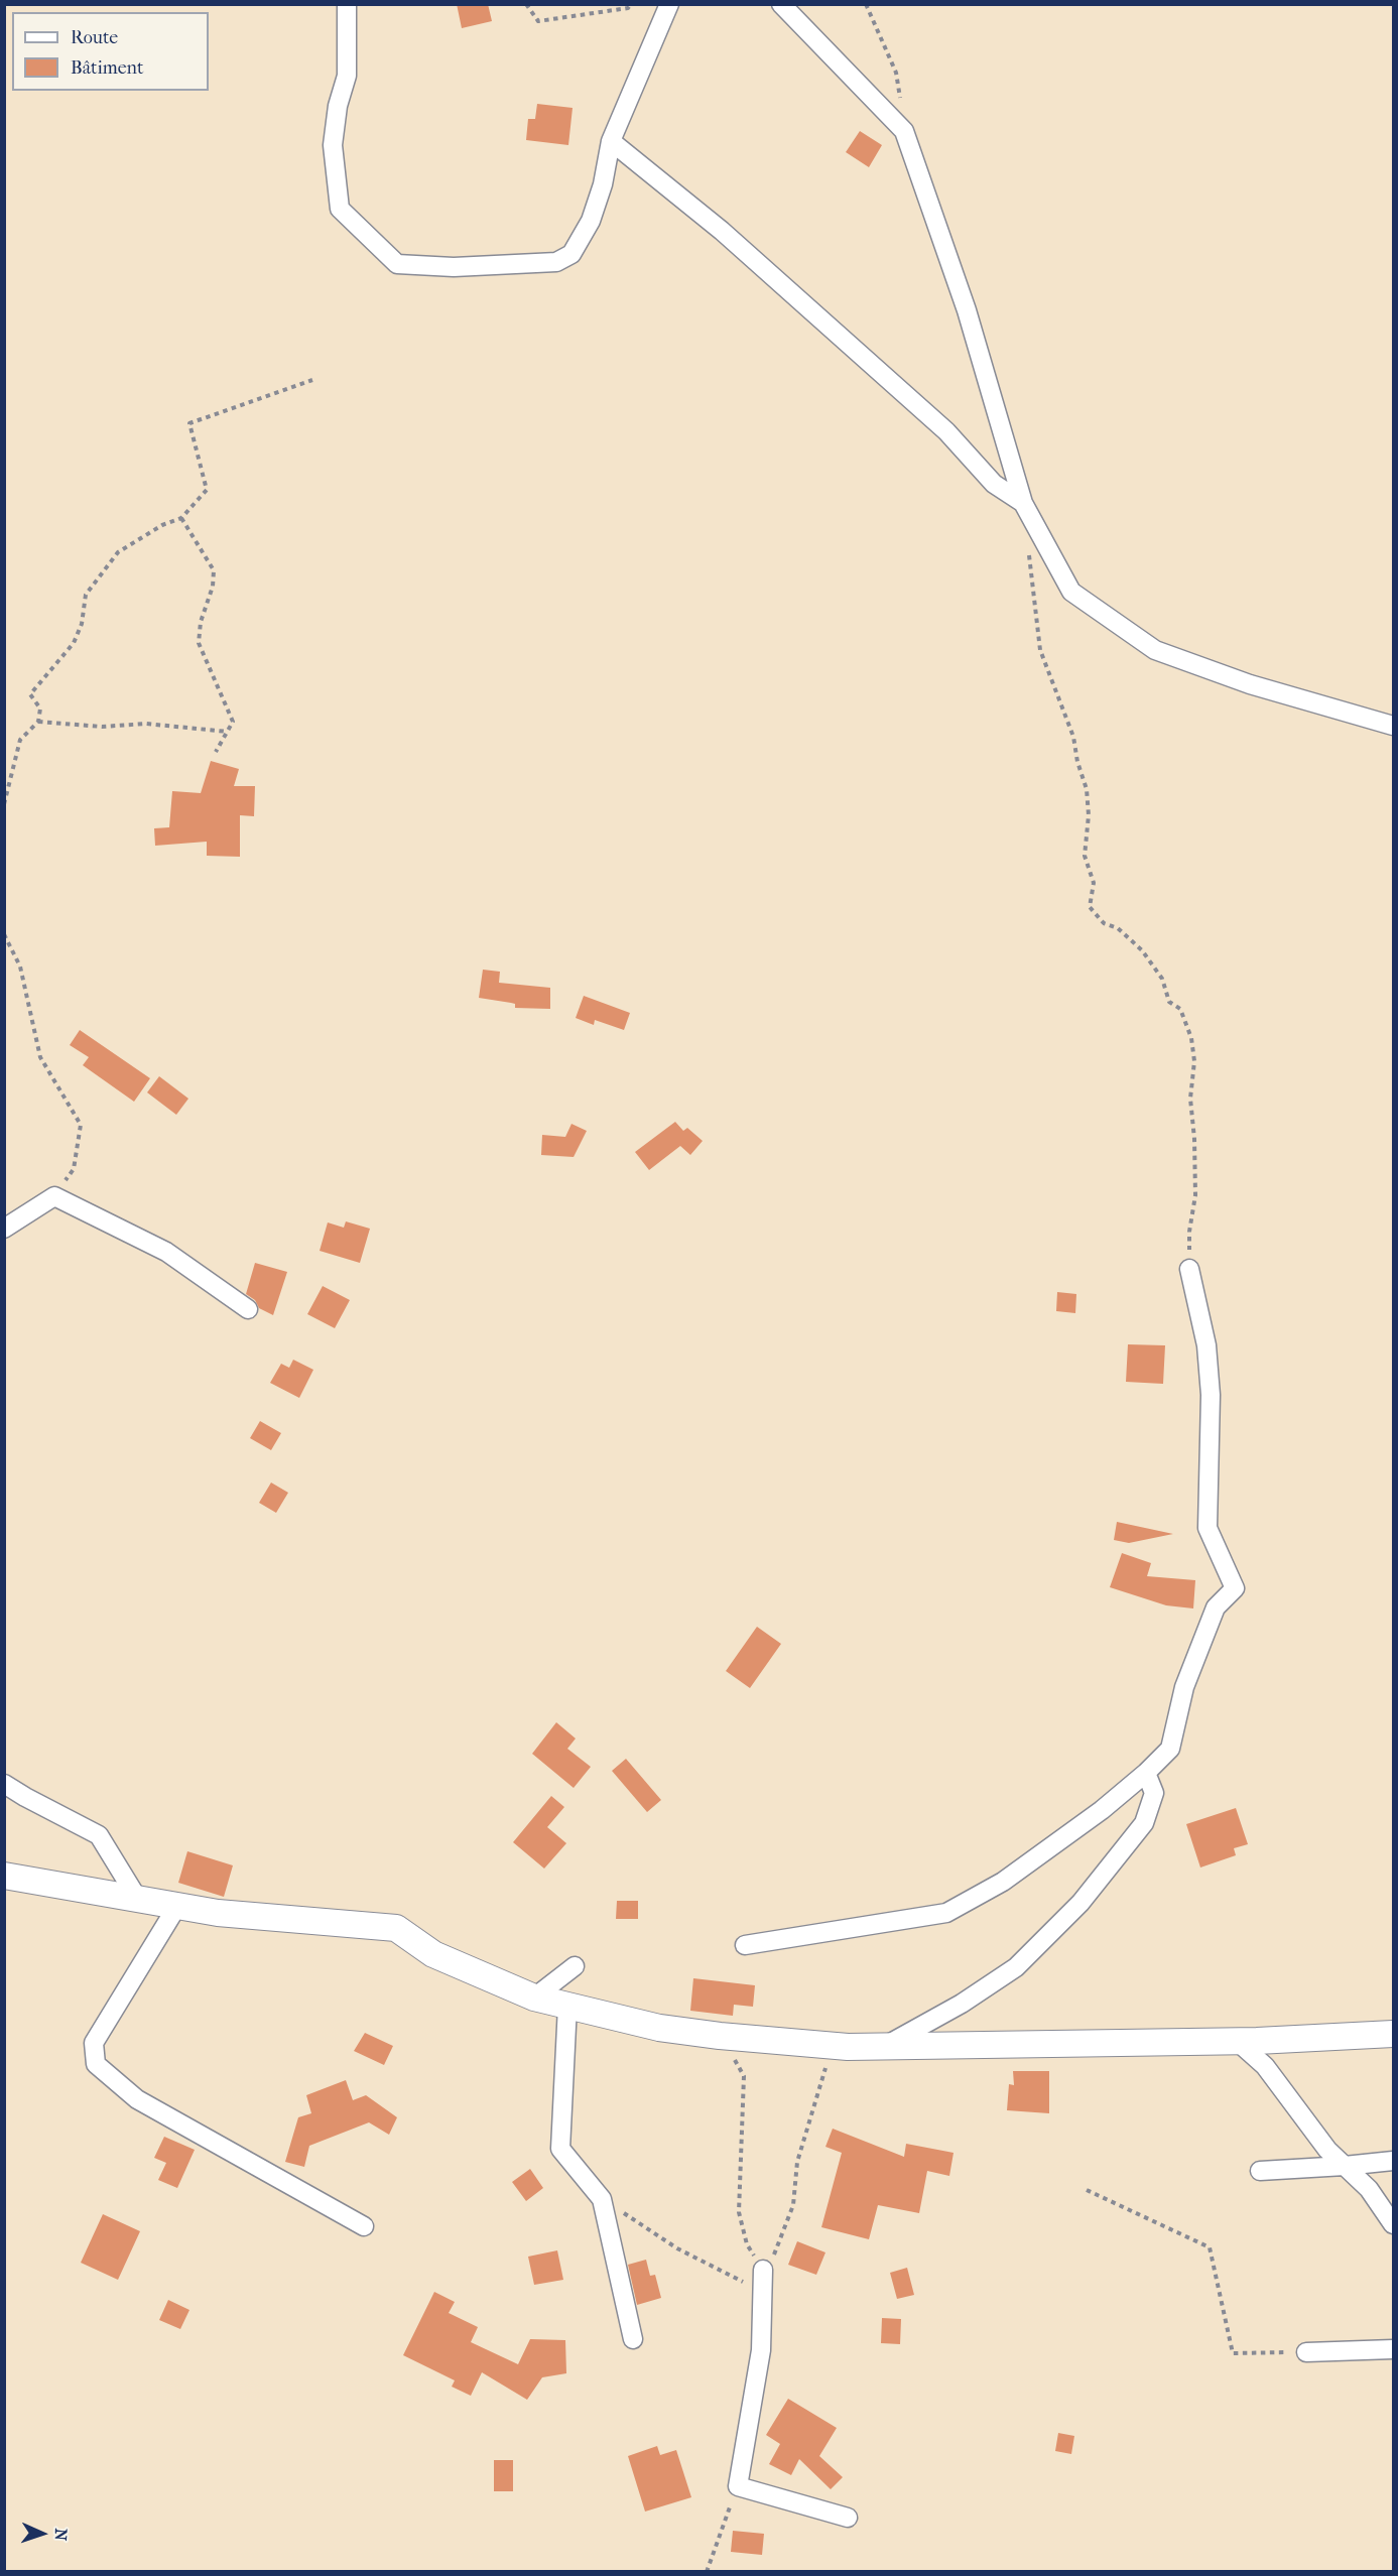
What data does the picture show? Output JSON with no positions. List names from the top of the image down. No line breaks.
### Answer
{"legend":["Route","Bâtiment"],"north":"right"}
